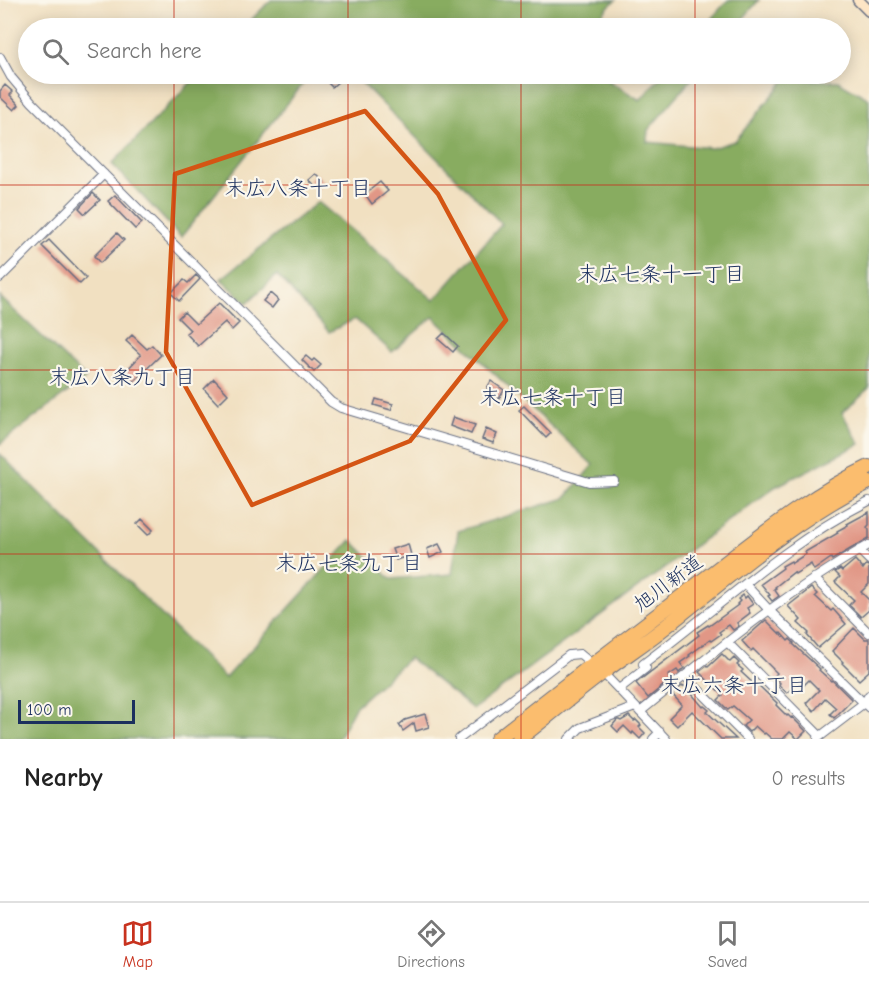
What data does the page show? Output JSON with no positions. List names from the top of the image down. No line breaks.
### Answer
{"streets":{"highway":["旭川新道"]},"districts":["末広八条十丁目","末広七条十一丁目","末広八条九丁目","末広七条十丁目","末広七条九丁目","末広六条十丁目"],"scale_bar":"100 m","page":{"search":"Search here","scale":"100 m","heading":["Nearby","0 results"],"nav":["Map","Directions","Saved"]}}
